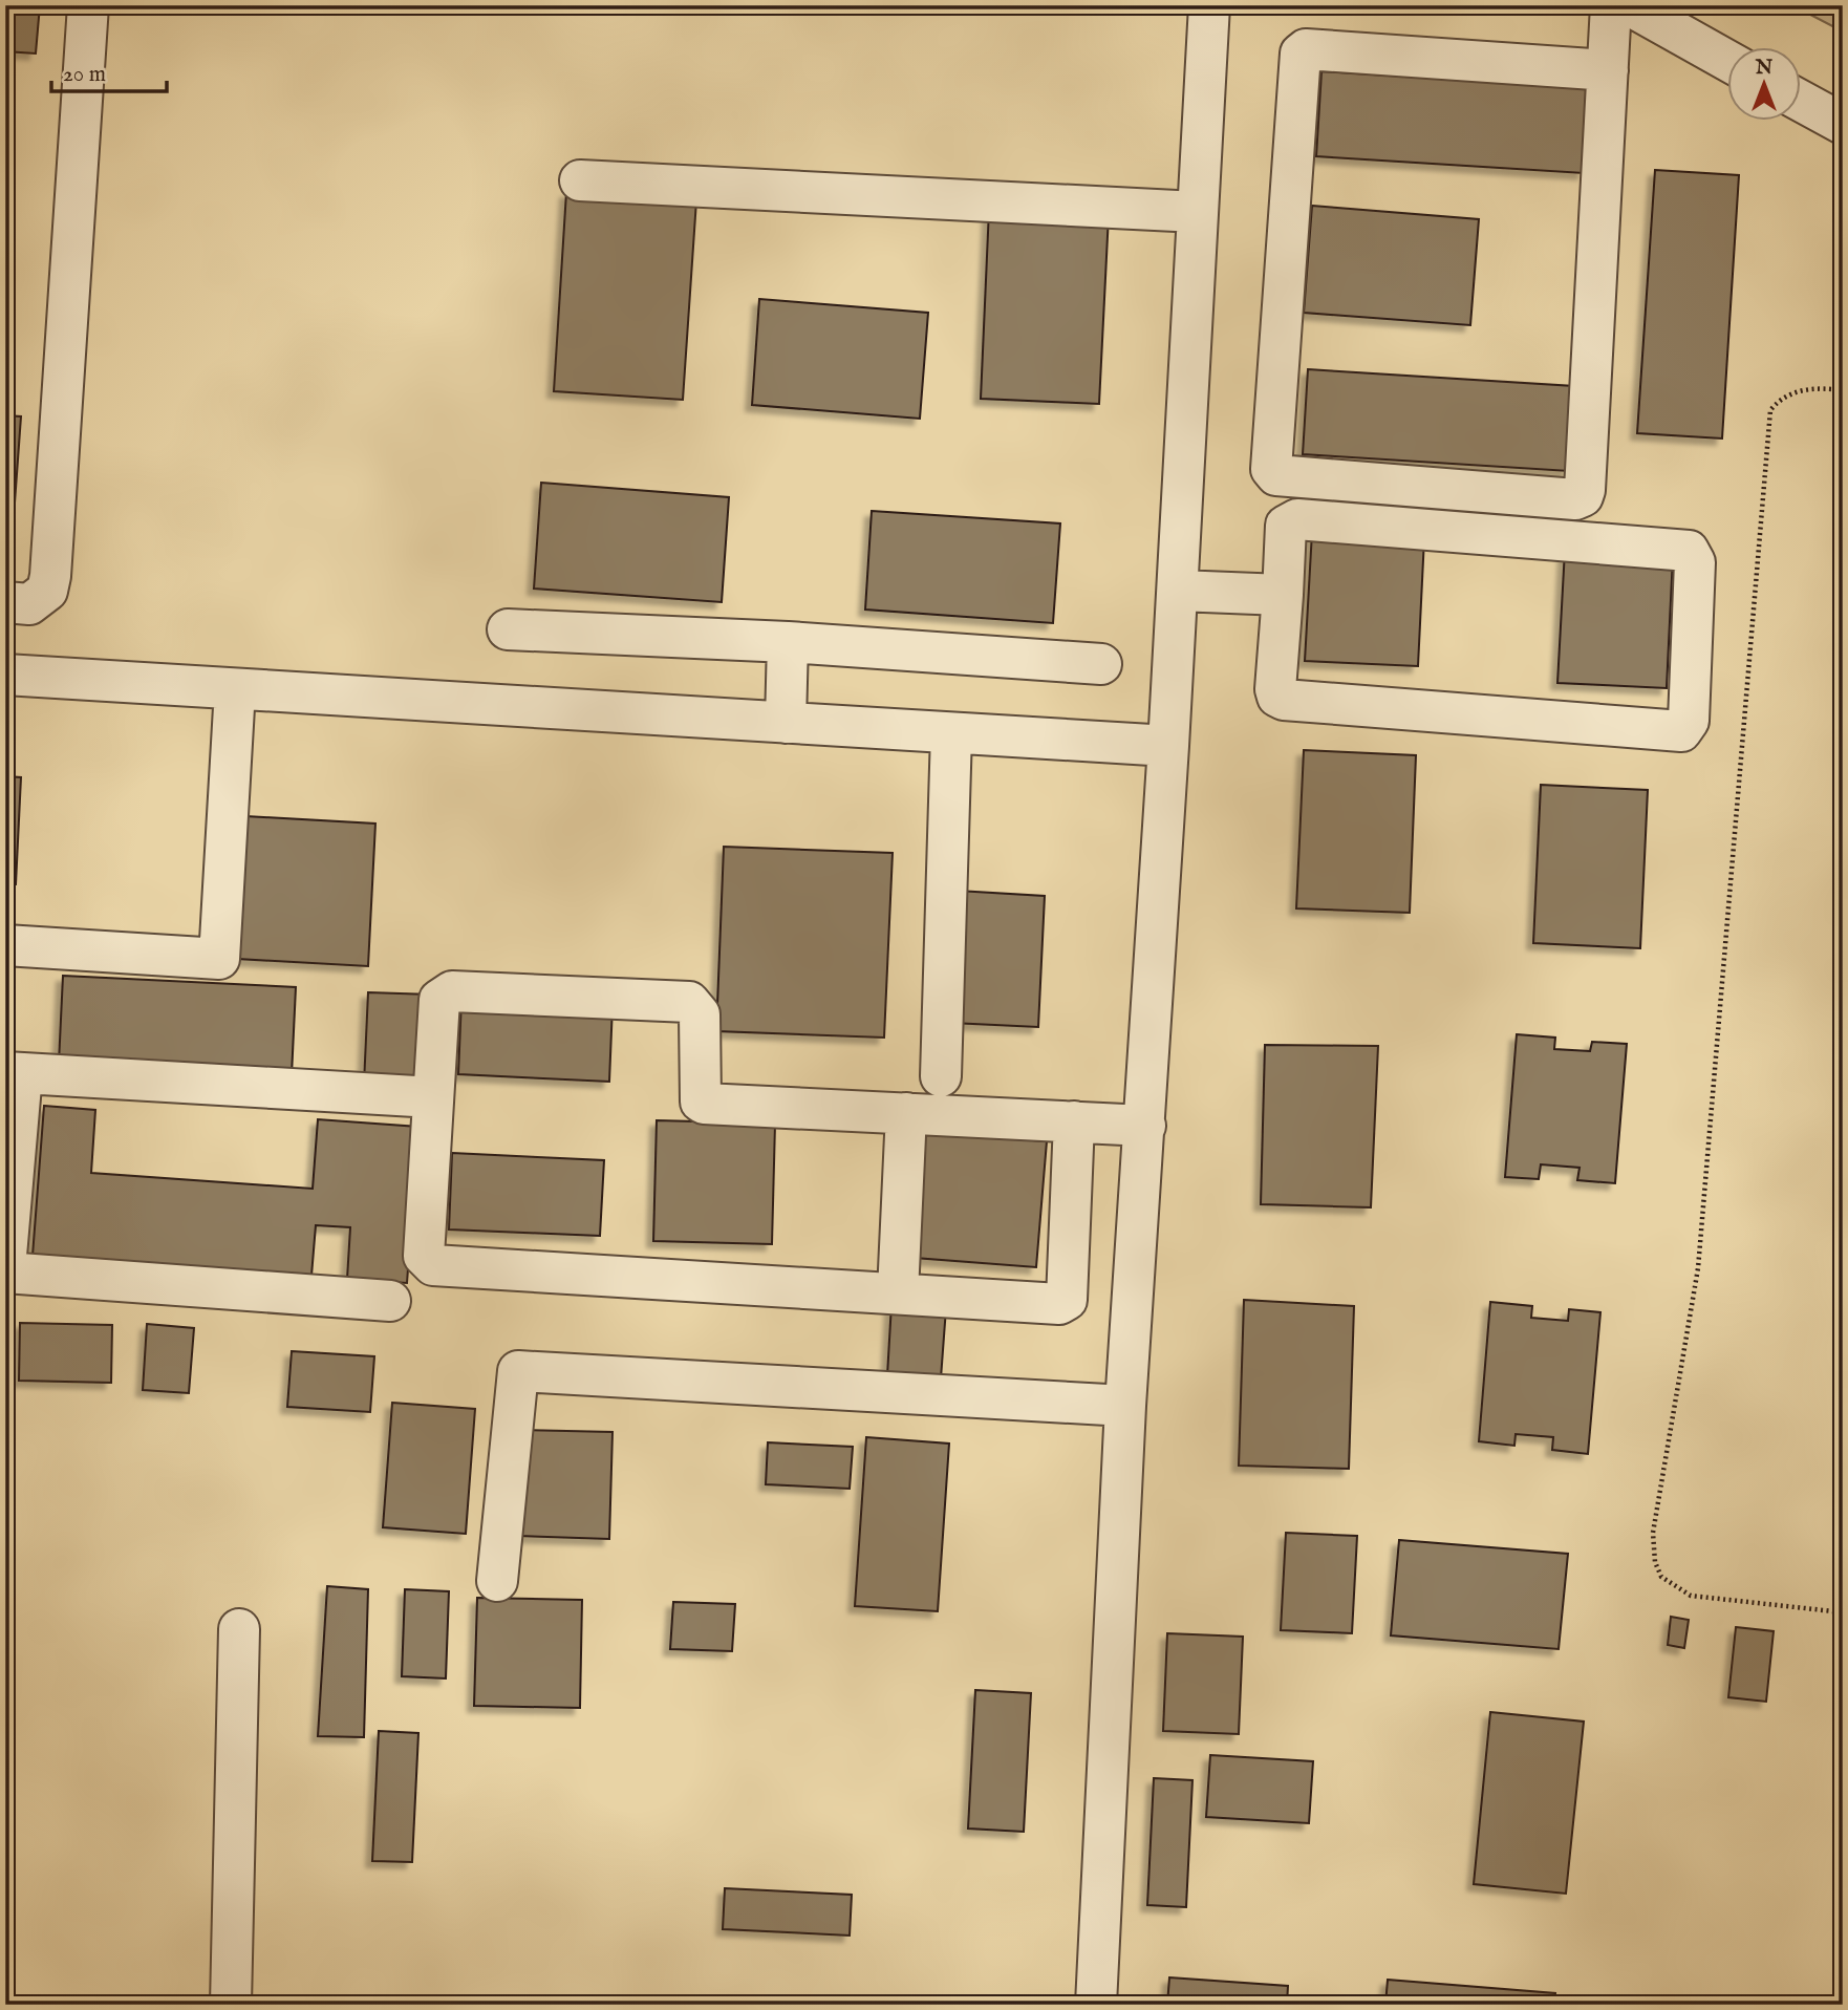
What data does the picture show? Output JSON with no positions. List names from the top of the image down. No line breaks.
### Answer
{"scale_bar":"20 m","north":"top"}
